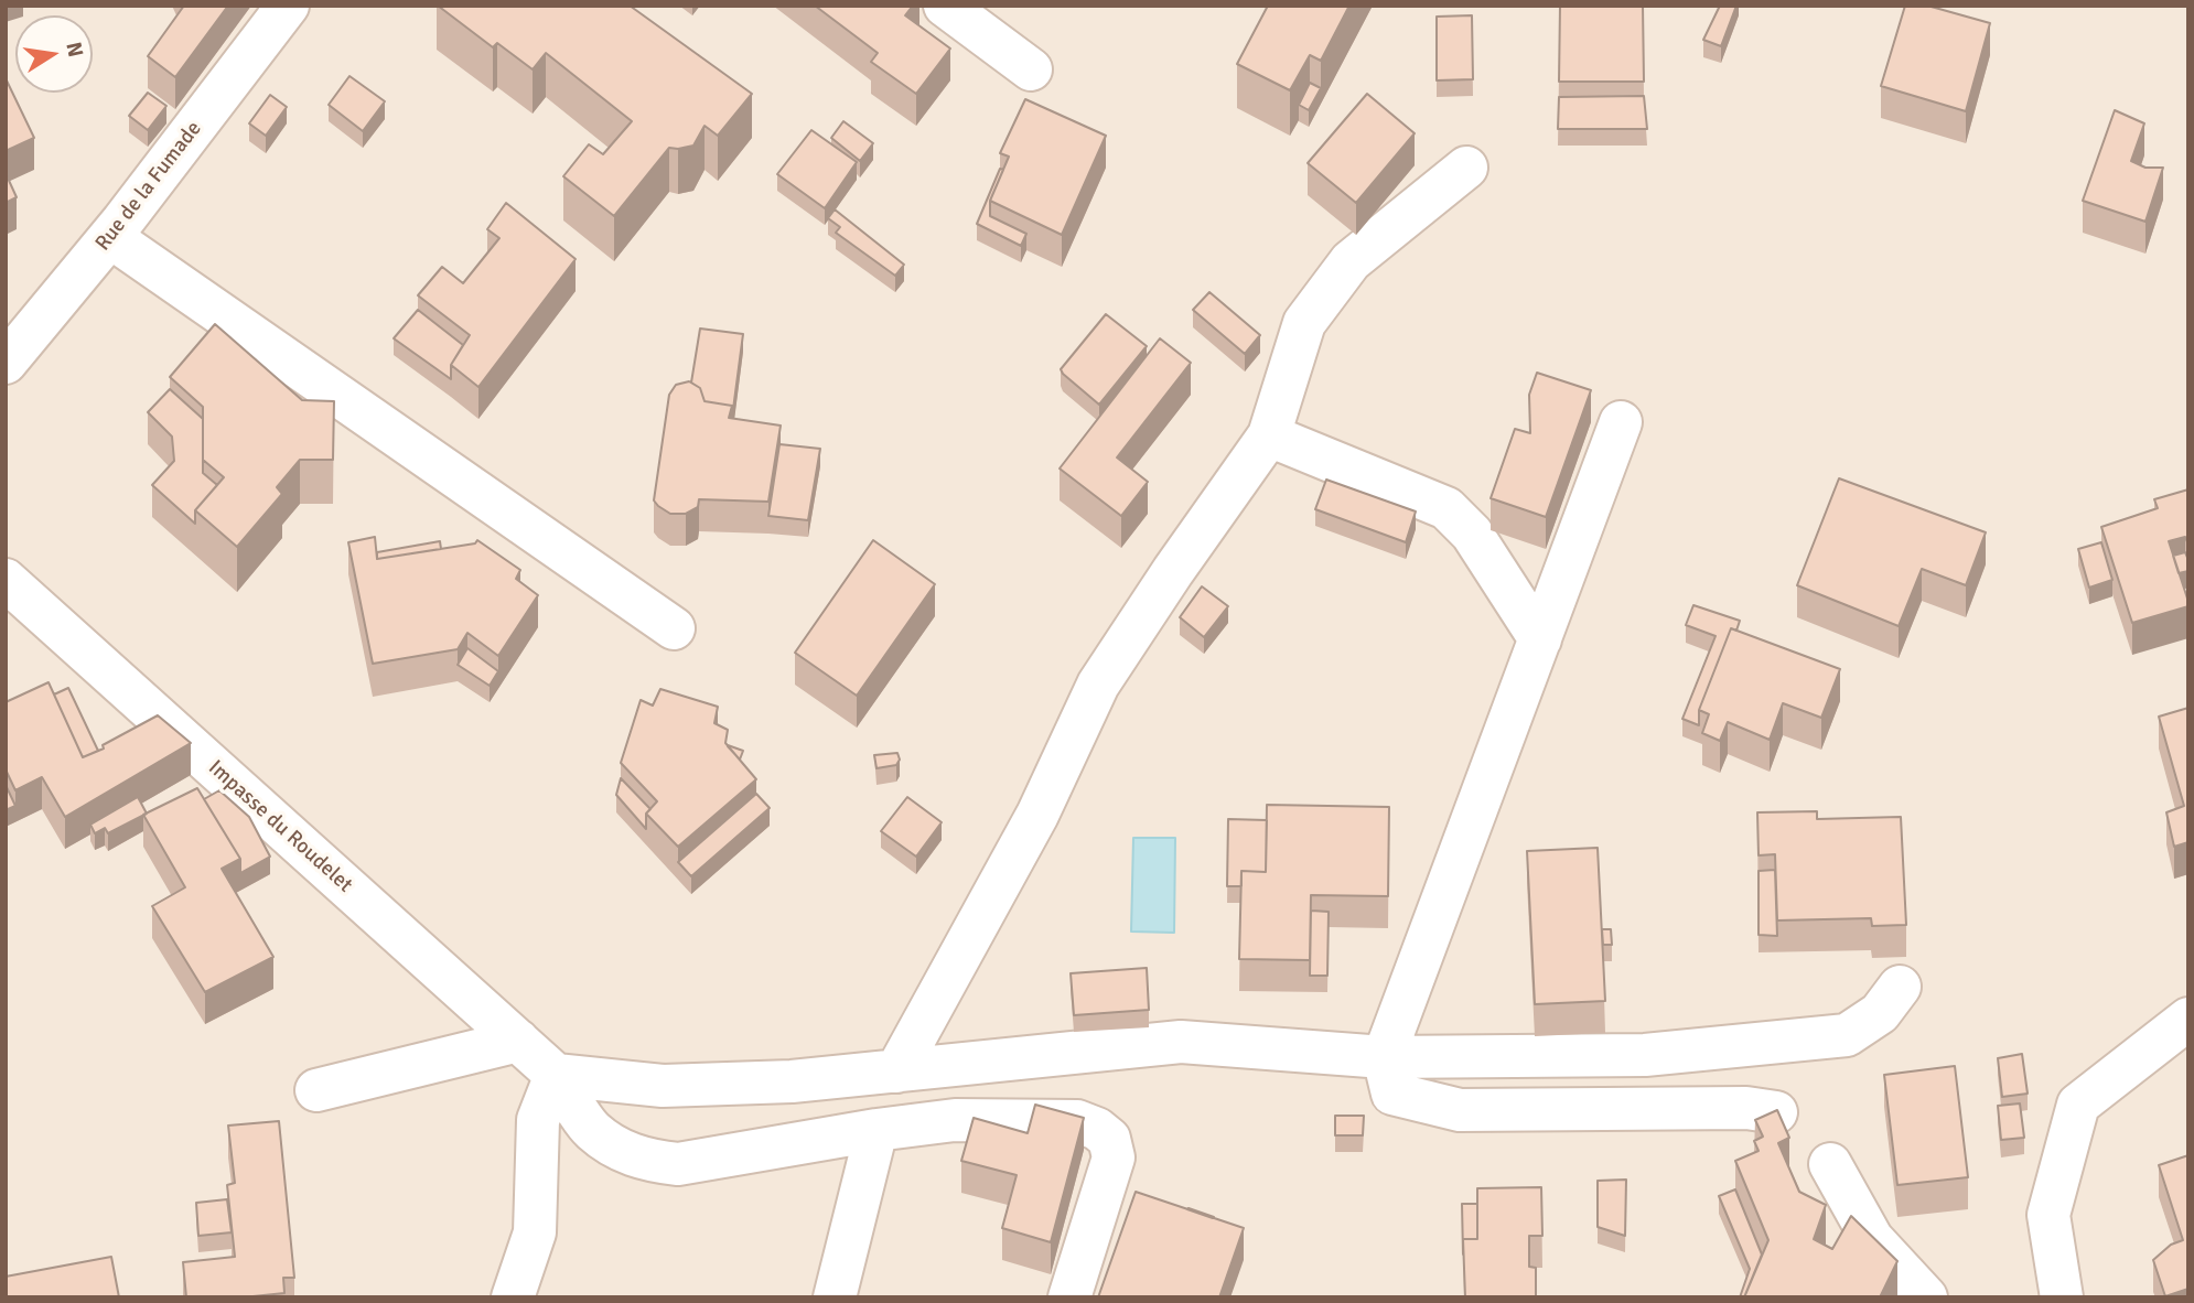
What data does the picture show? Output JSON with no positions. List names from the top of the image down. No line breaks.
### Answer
{"streets":{"street":["Rue de la Fumade","Impasse du Roudelet"]},"north":"right"}
